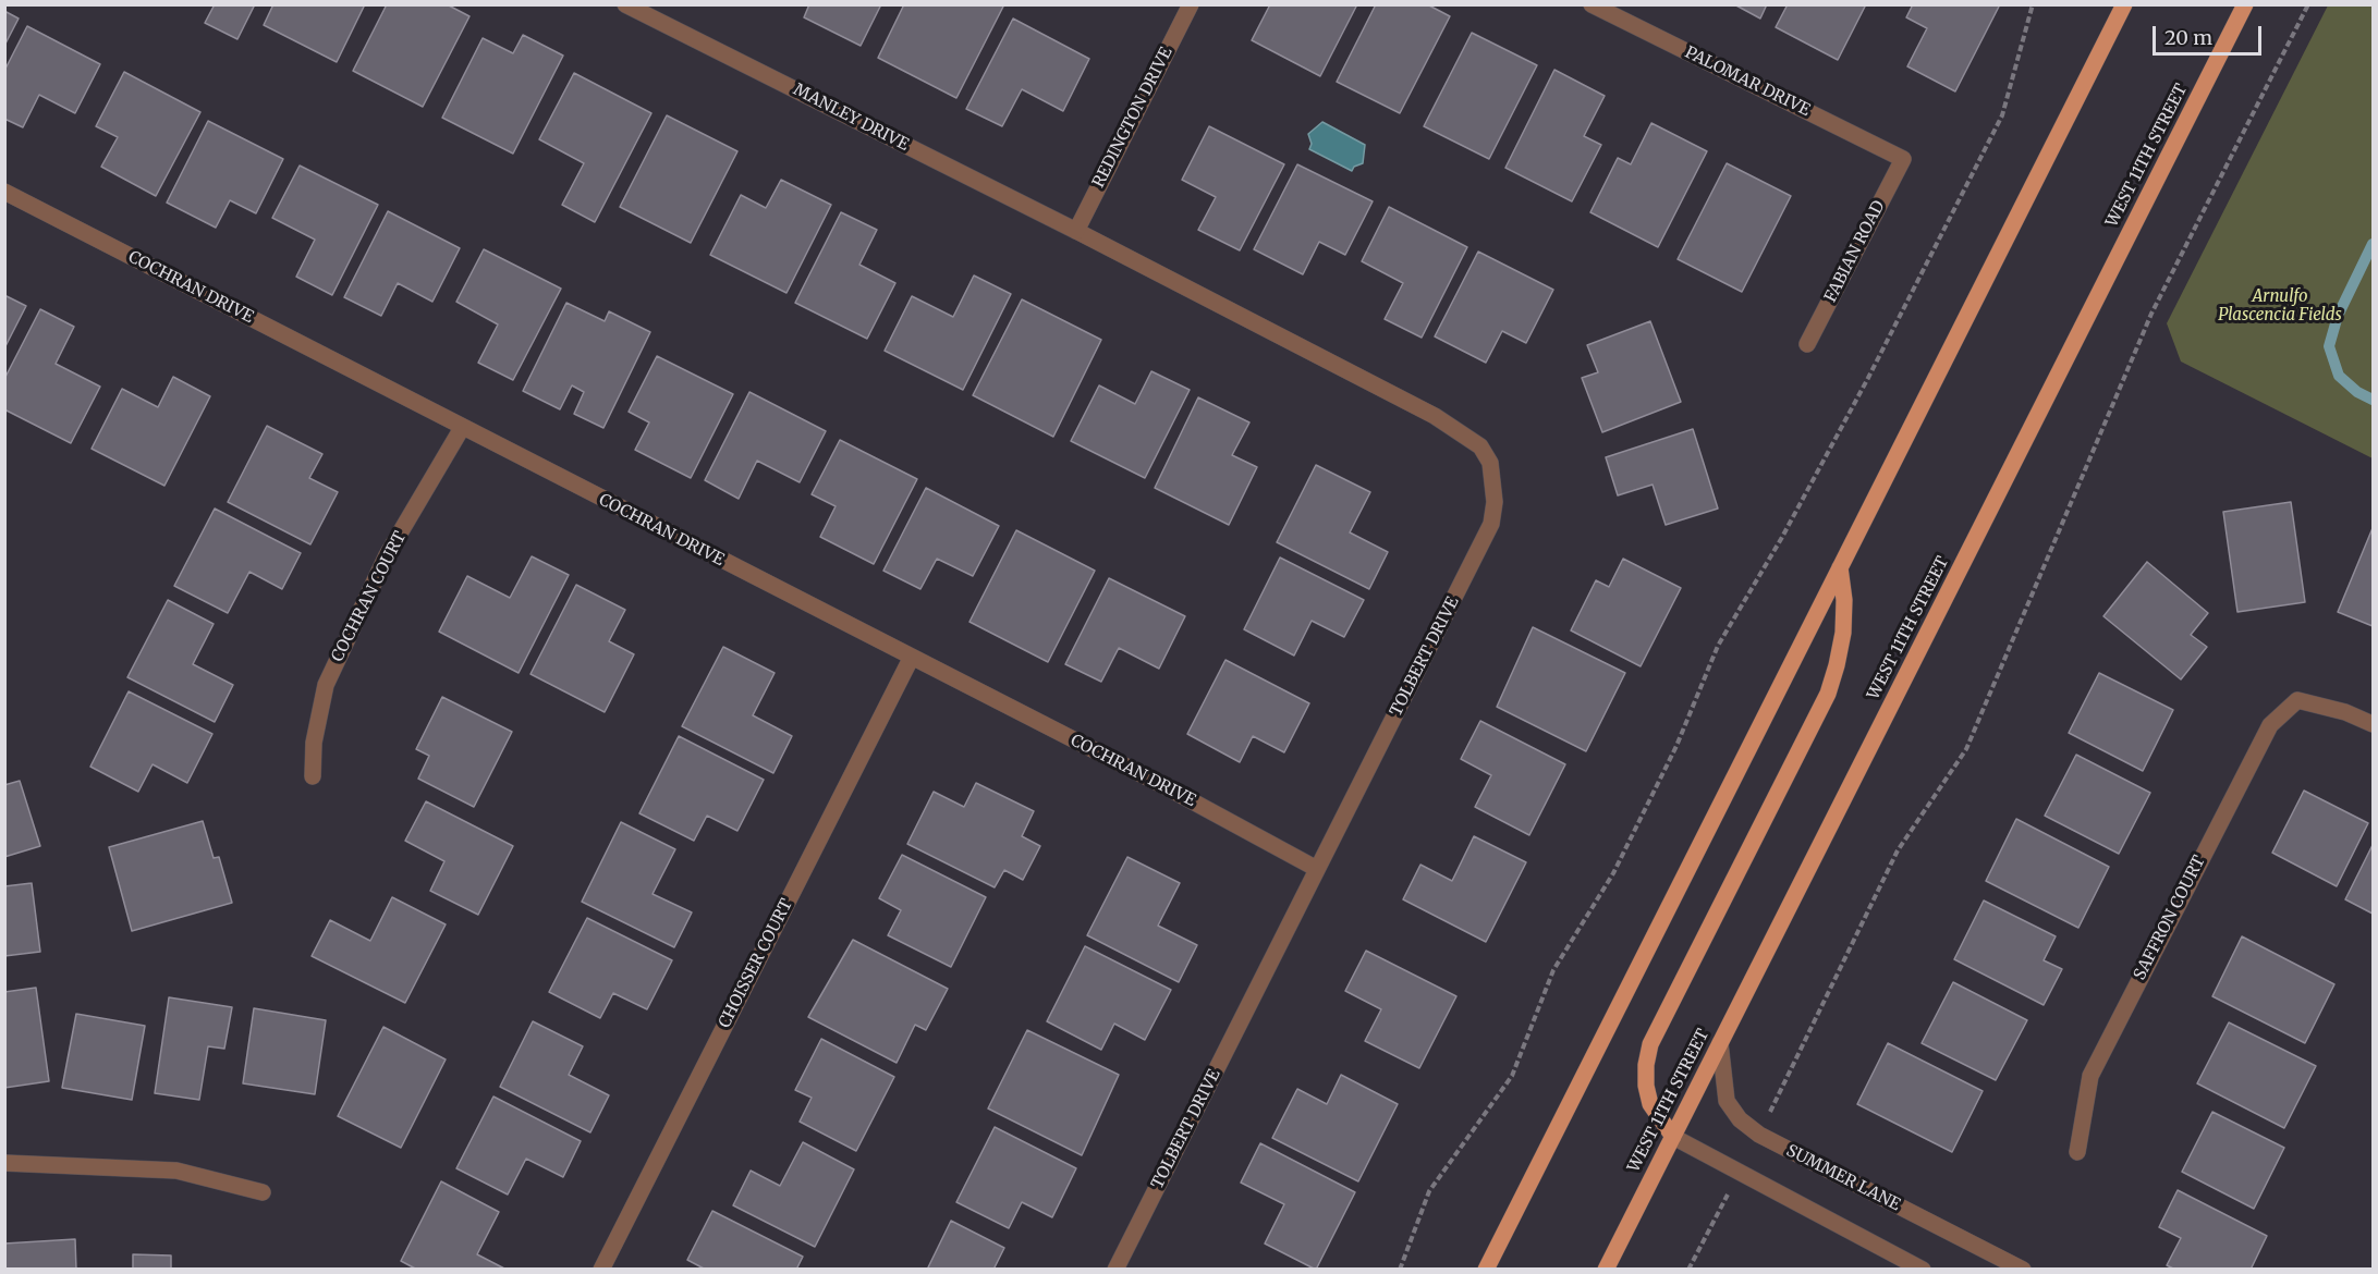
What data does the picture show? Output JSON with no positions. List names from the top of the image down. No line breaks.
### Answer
{"streets":{"main road":["WEST 11TH STREET"],"street":["PALOMAR DRIVE","MANLEY DRIVE","REDINGTON DRIVE","FABIAN ROAD","COCHRAN DRIVE","COCHRAN COURT","TOLBERT DRIVE","SAFFRON COURT","CHOISSER COURT","SUMMER LANE"]},"crossings":[["PALOMAR DRIVE","FABIAN ROAD"],["MANLEY DRIVE","REDINGTON DRIVE"],["MANLEY DRIVE","TOLBERT DRIVE"],["REDINGTON DRIVE","TOLBERT DRIVE"],["WEST 11TH STREET","SUMMER LANE"],["COCHRAN DRIVE","COCHRAN COURT"],["COCHRAN DRIVE","TOLBERT DRIVE"],["COCHRAN DRIVE","CHOISSER COURT"]],"parks":["Arnulfo Plascencia Fields"],"scale_bar":"20 m"}
